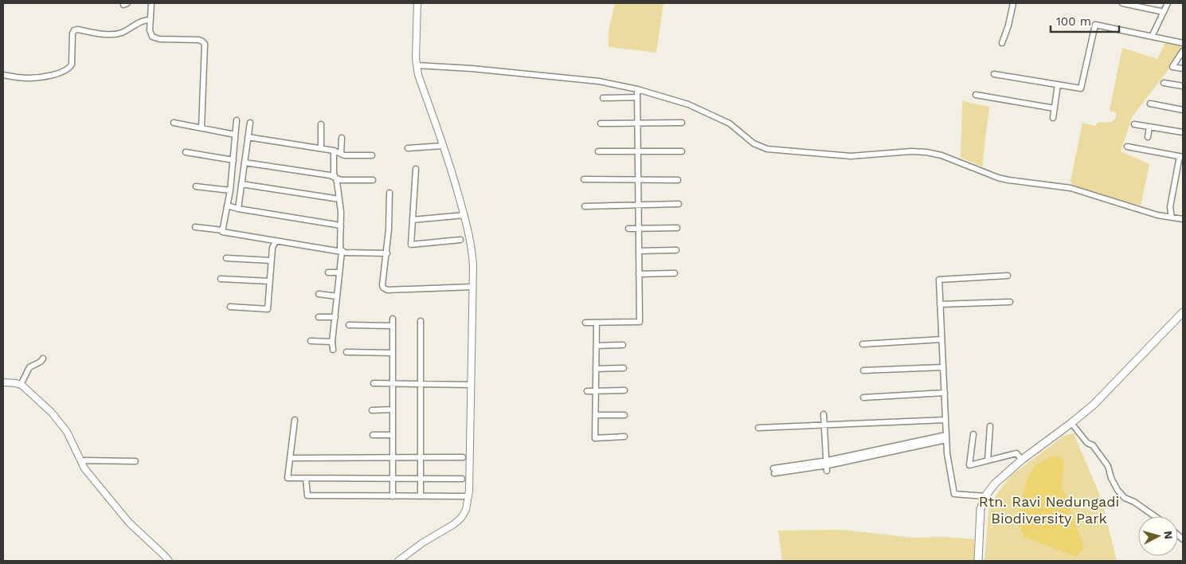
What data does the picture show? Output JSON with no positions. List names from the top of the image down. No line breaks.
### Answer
{"parks":["Rtn. Ravi Nedungadi Biodiversity Park"],"scale_bar":"100 m","north":"right"}
